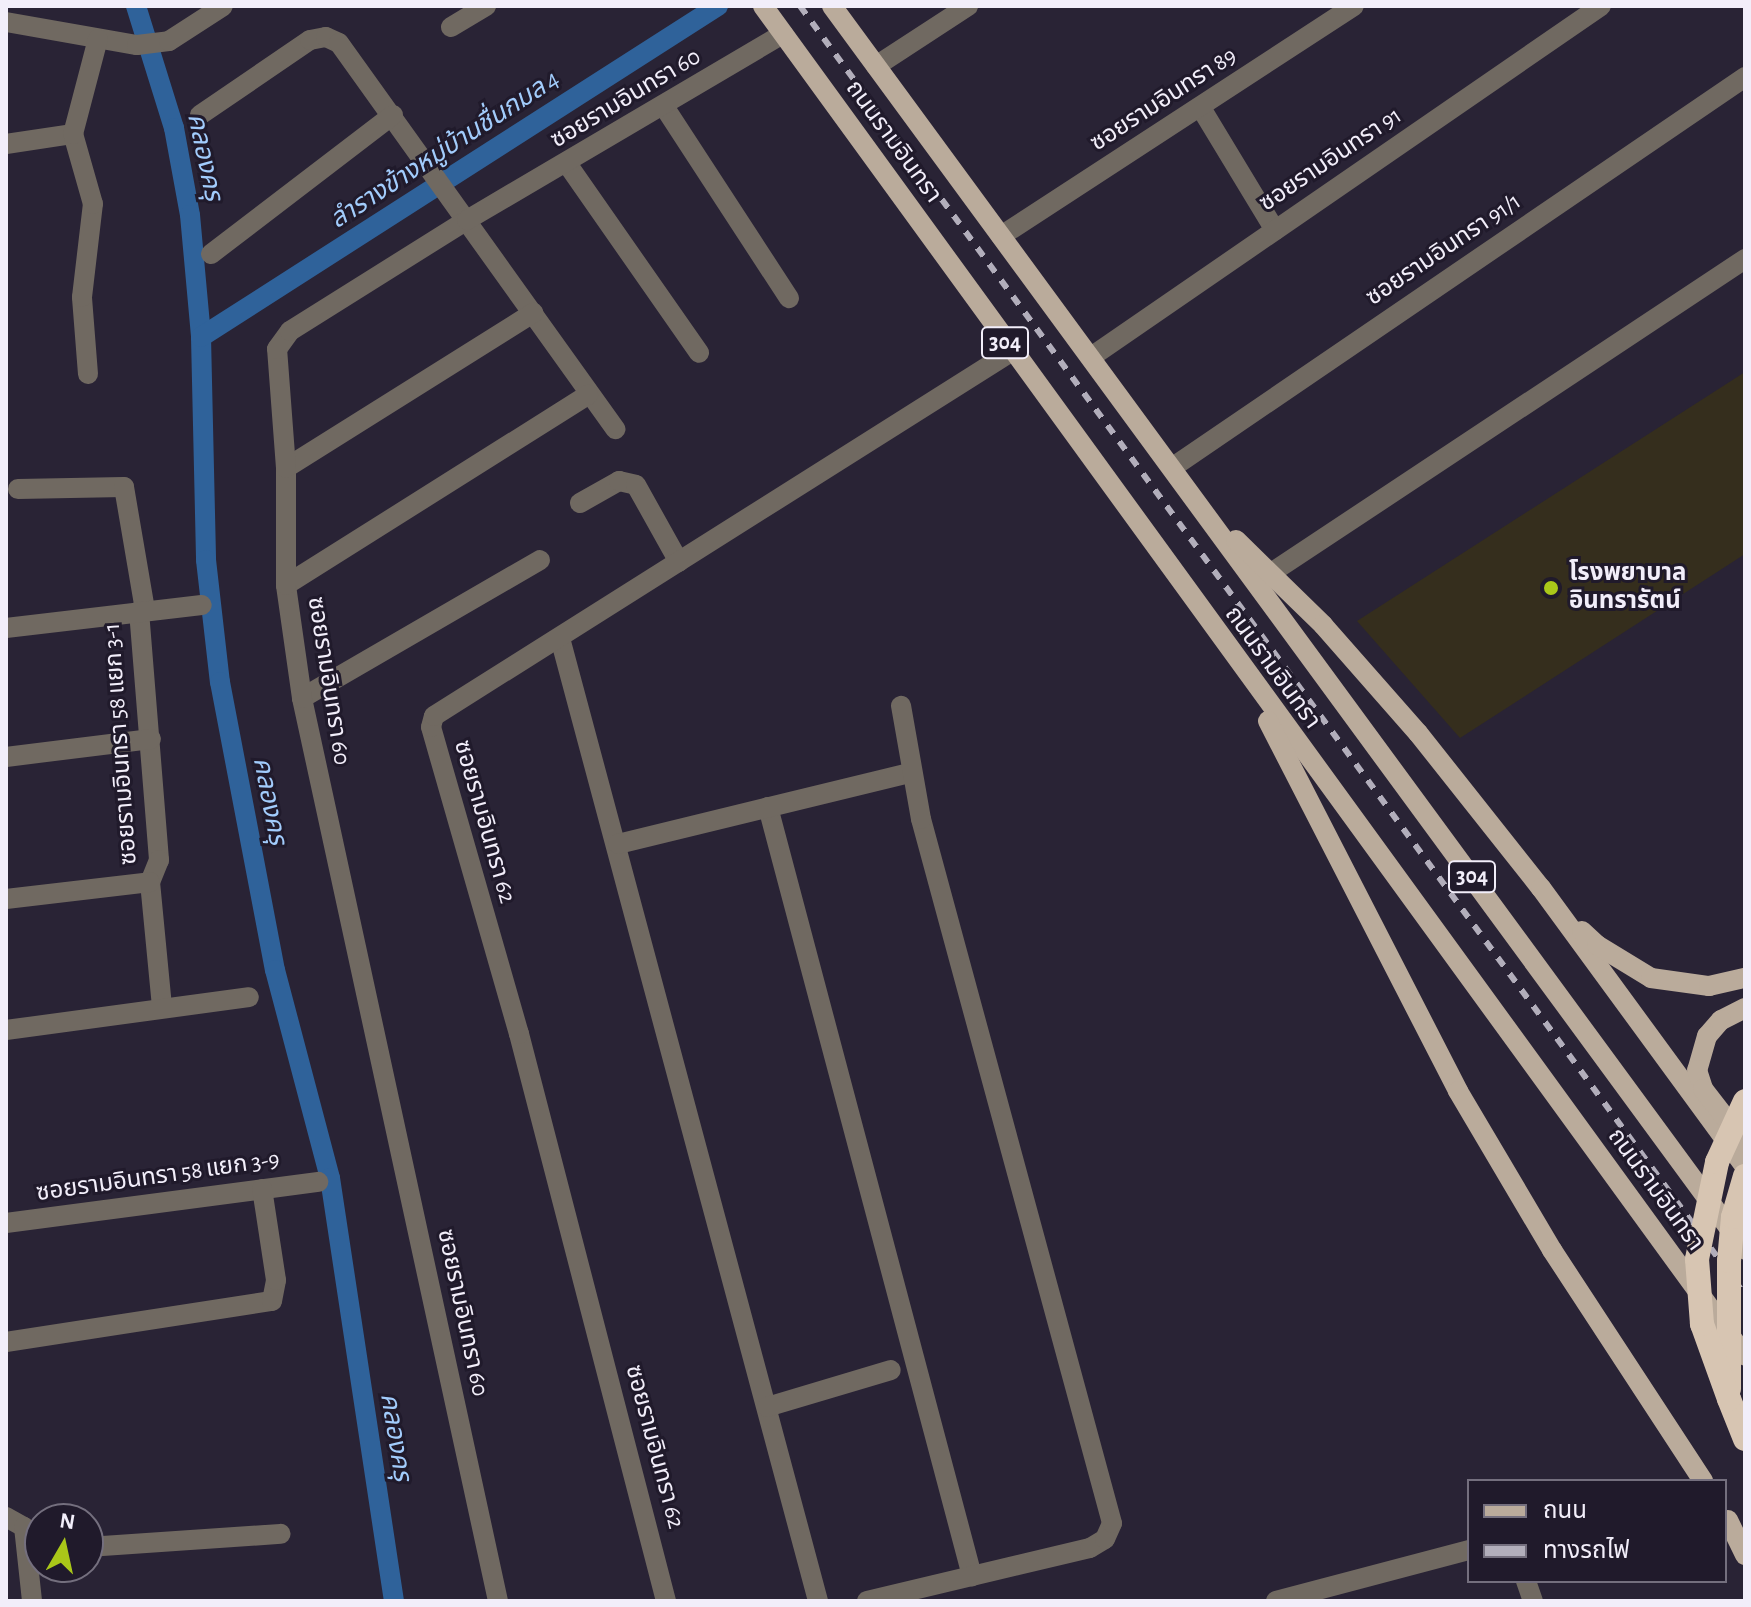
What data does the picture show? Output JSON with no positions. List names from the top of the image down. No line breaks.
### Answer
{"streets":{"main road":["ถนนรามอินทรา","304"],"street":["ซอยรามอินทรา 60","ซอยรามอินทรา 89","ซอยรามอินทรา 91","ซอยรามอินทรา 91/1","ซอยรามอินทรา 58 แยก 3-1","ซอยรามอินทรา 62","ซอยรามอินทรา 58 แยก 3-9"]},"crossings":[["ซอยรามอินทรา 60","ถนนรามอินทรา"],["ซอยรามอินทรา 89","ถนนรามอินทรา"],["ถนนรามอินทรา","ซอยรามอินทรา 91"],["ถนนรามอินทรา","ซอยรามอินทรา 91/1"],["ถนนรามอินทรา","ซอยรามอินทรา 62"]],"water":["ลำรางข้างหมู่บ้านชื่นกมล 4","คลองครุ"],"places":["โรงพยาบาล อินทรารัตน์"],"legend":["ถนน","ทางรถไฟ"],"north":"top"}
